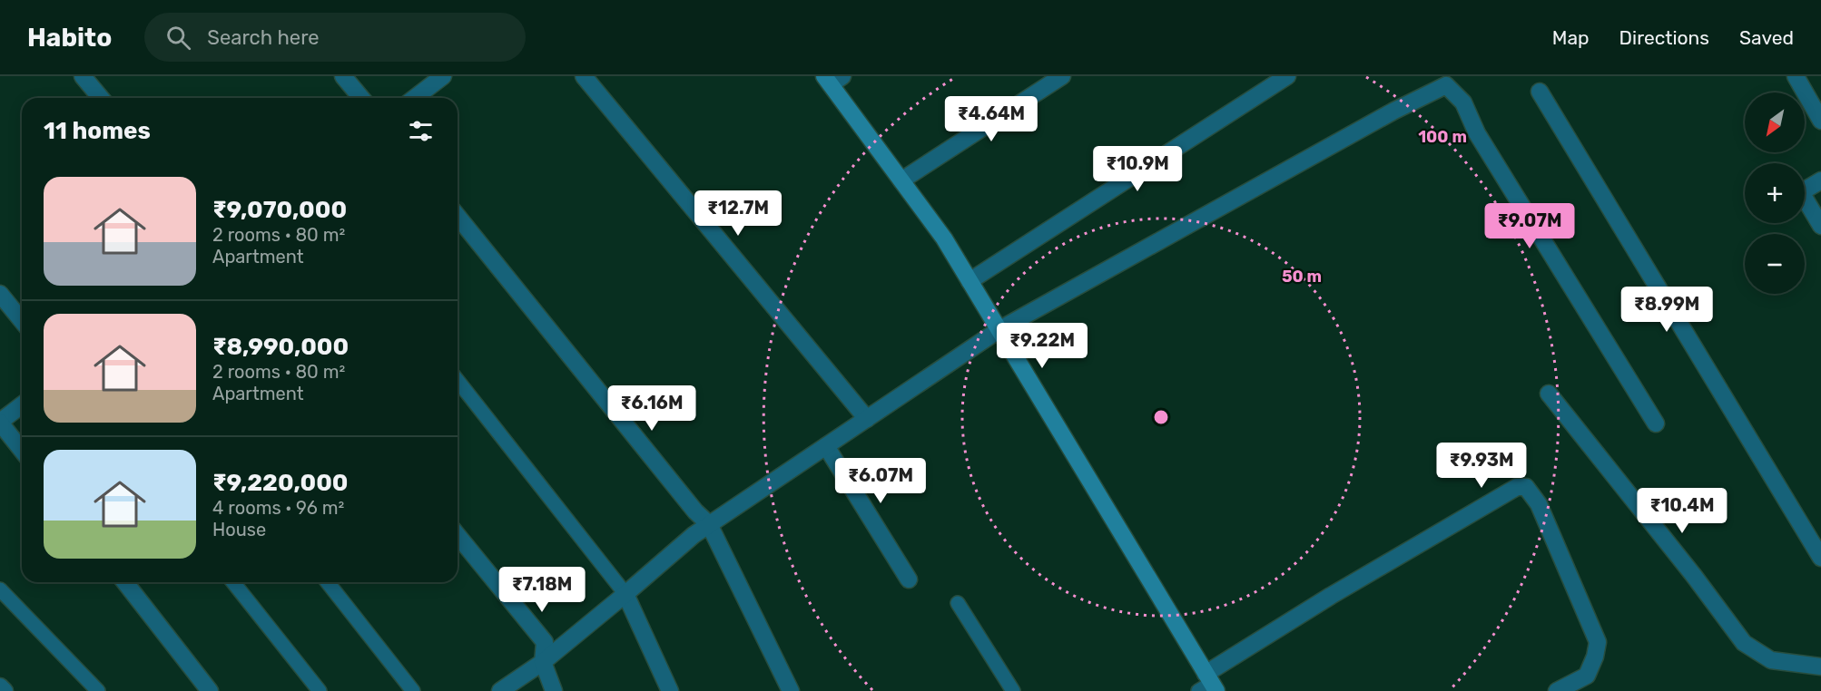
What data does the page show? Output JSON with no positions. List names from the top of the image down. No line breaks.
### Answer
{"north":"bottom left","page":{"header":"Habito","search":"Search here","nav":["Map","Directions","Saved"],"map_buttons":["+","−"],"price":["₹4.64M","₹10.9M","₹12.7M","₹9.07M","₹8.99M","₹9.22M","₹6.16M","₹9.93M","₹6.07M","₹10.4M","₹7.18M"],"heading":"11 homes","list":[{"name":"₹9,070,000","note":"2 rooms · 80 m² · Apartment"},{"name":"₹8,990,000","note":"2 rooms · 80 m² · Apartment"},{"name":"₹9,220,000","note":"4 rooms · 96 m² · House"}]},"rings":["100 m","50 m"]}
